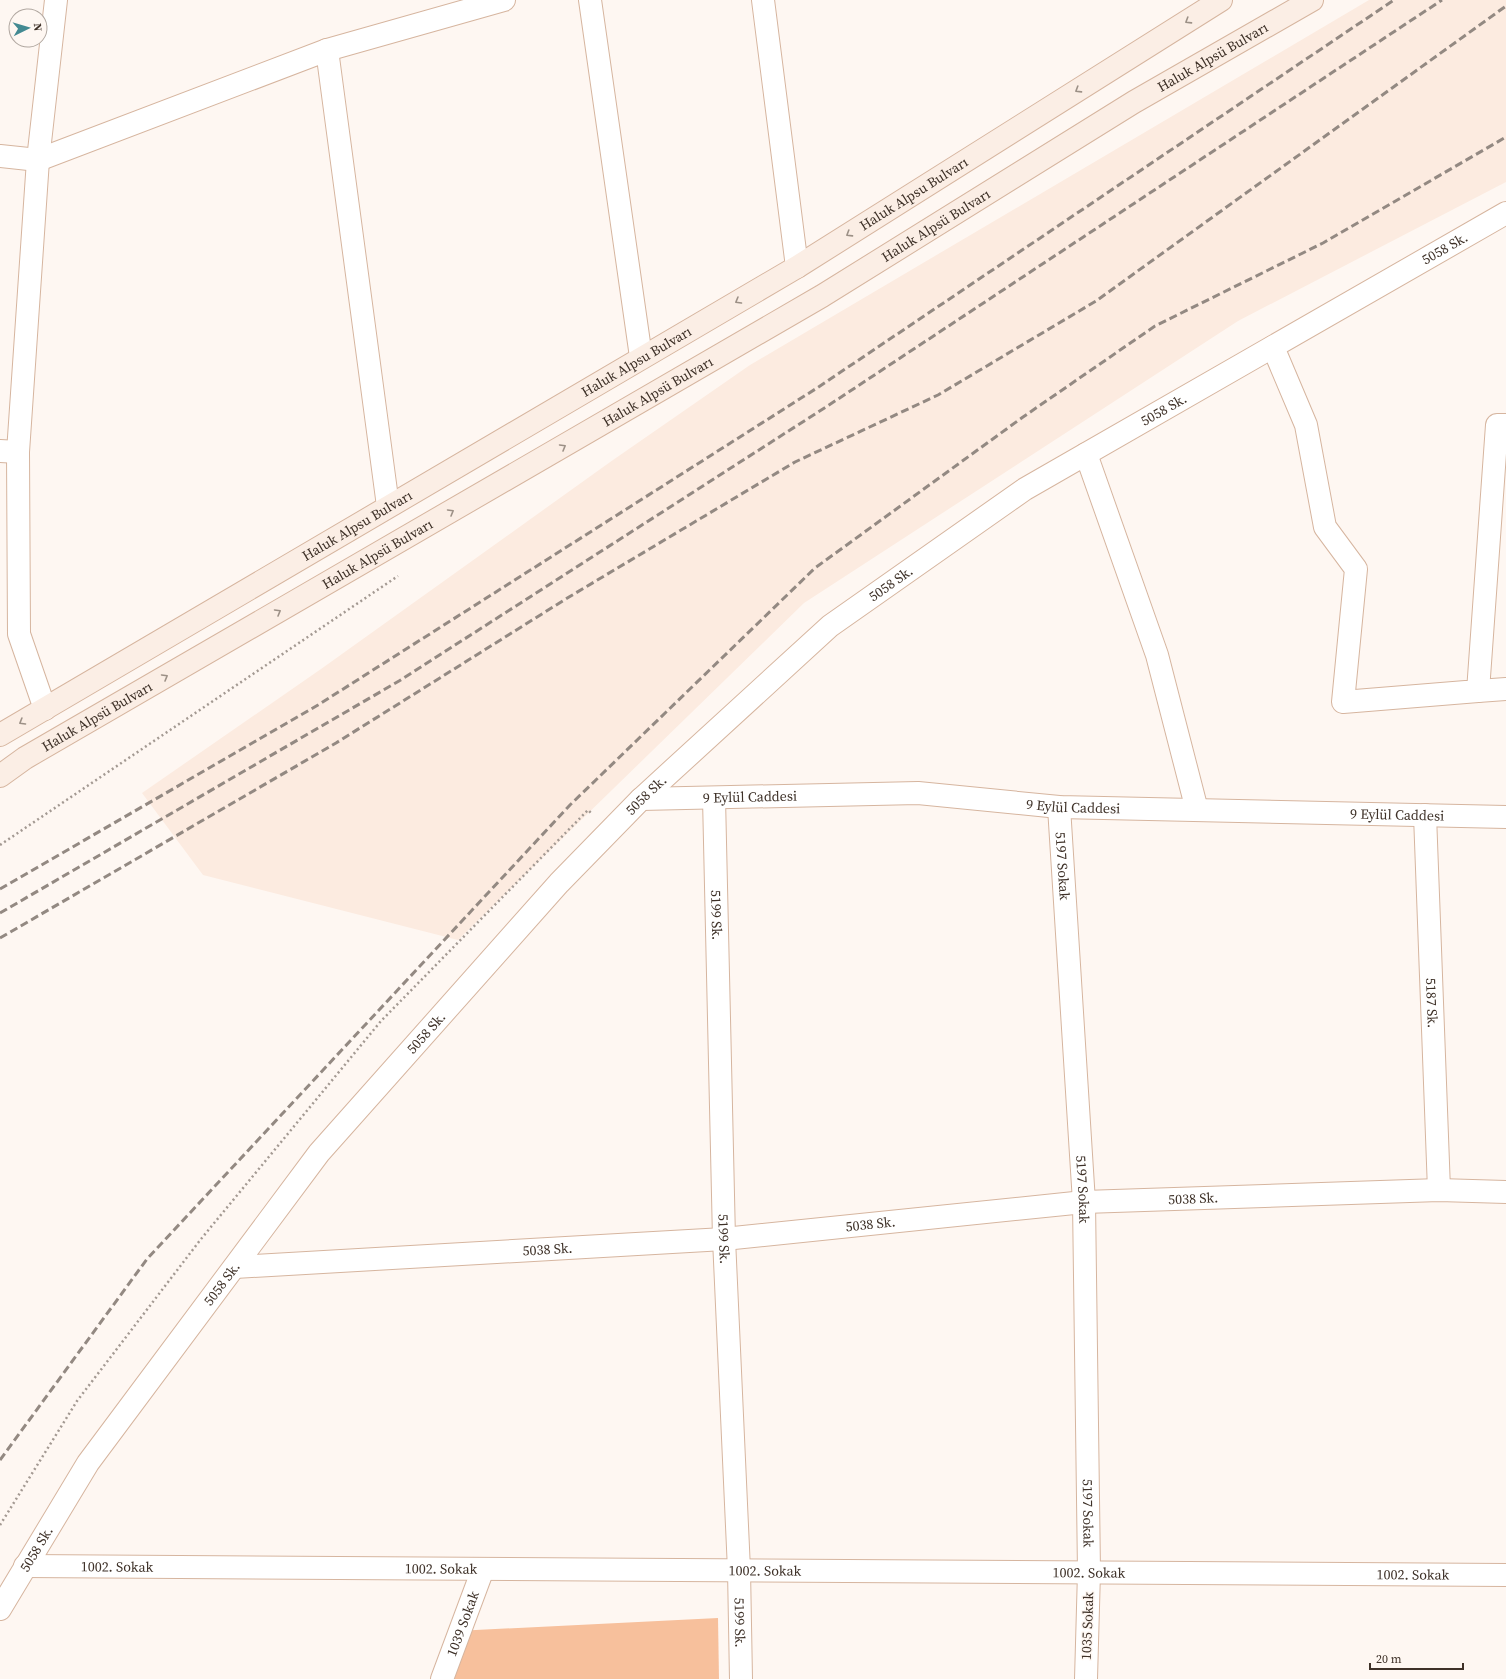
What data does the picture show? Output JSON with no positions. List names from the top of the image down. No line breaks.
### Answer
{"streets":{"main road":["Haluk Alpsü Bulvarı","Haluk Alpsu Bulvarı"],"street":["5058 Sk.","9 Eylül Caddesi","5197 Sokak","5199 Sk.","5187 Sk.","5038 Sk.","1002. Sokak","1039 Sokak","1035 Sokak"]},"crossings":[["5058 Sk.","9 Eylül Caddesi"],["5058 Sk.","5038 Sk."],["5058 Sk.","1002. Sokak"],["9 Eylül Caddesi","5197 Sokak"],["9 Eylül Caddesi","5199 Sk."],["9 Eylül Caddesi","5187 Sk."],["5197 Sokak","5038 Sk."],["5197 Sokak","1002. Sokak"],["5197 Sokak","1035 Sokak"],["5199 Sk.","5038 Sk."],["5199 Sk.","1002. Sokak"],["5187 Sk.","5038 Sk."],["1002. Sokak","1039 Sokak"],["1002. Sokak","1035 Sokak"]],"one_way":["Haluk Alpsü Bulvarı","Haluk Alpsu Bulvarı"],"scale_bar":"20 m","north":"right"}
